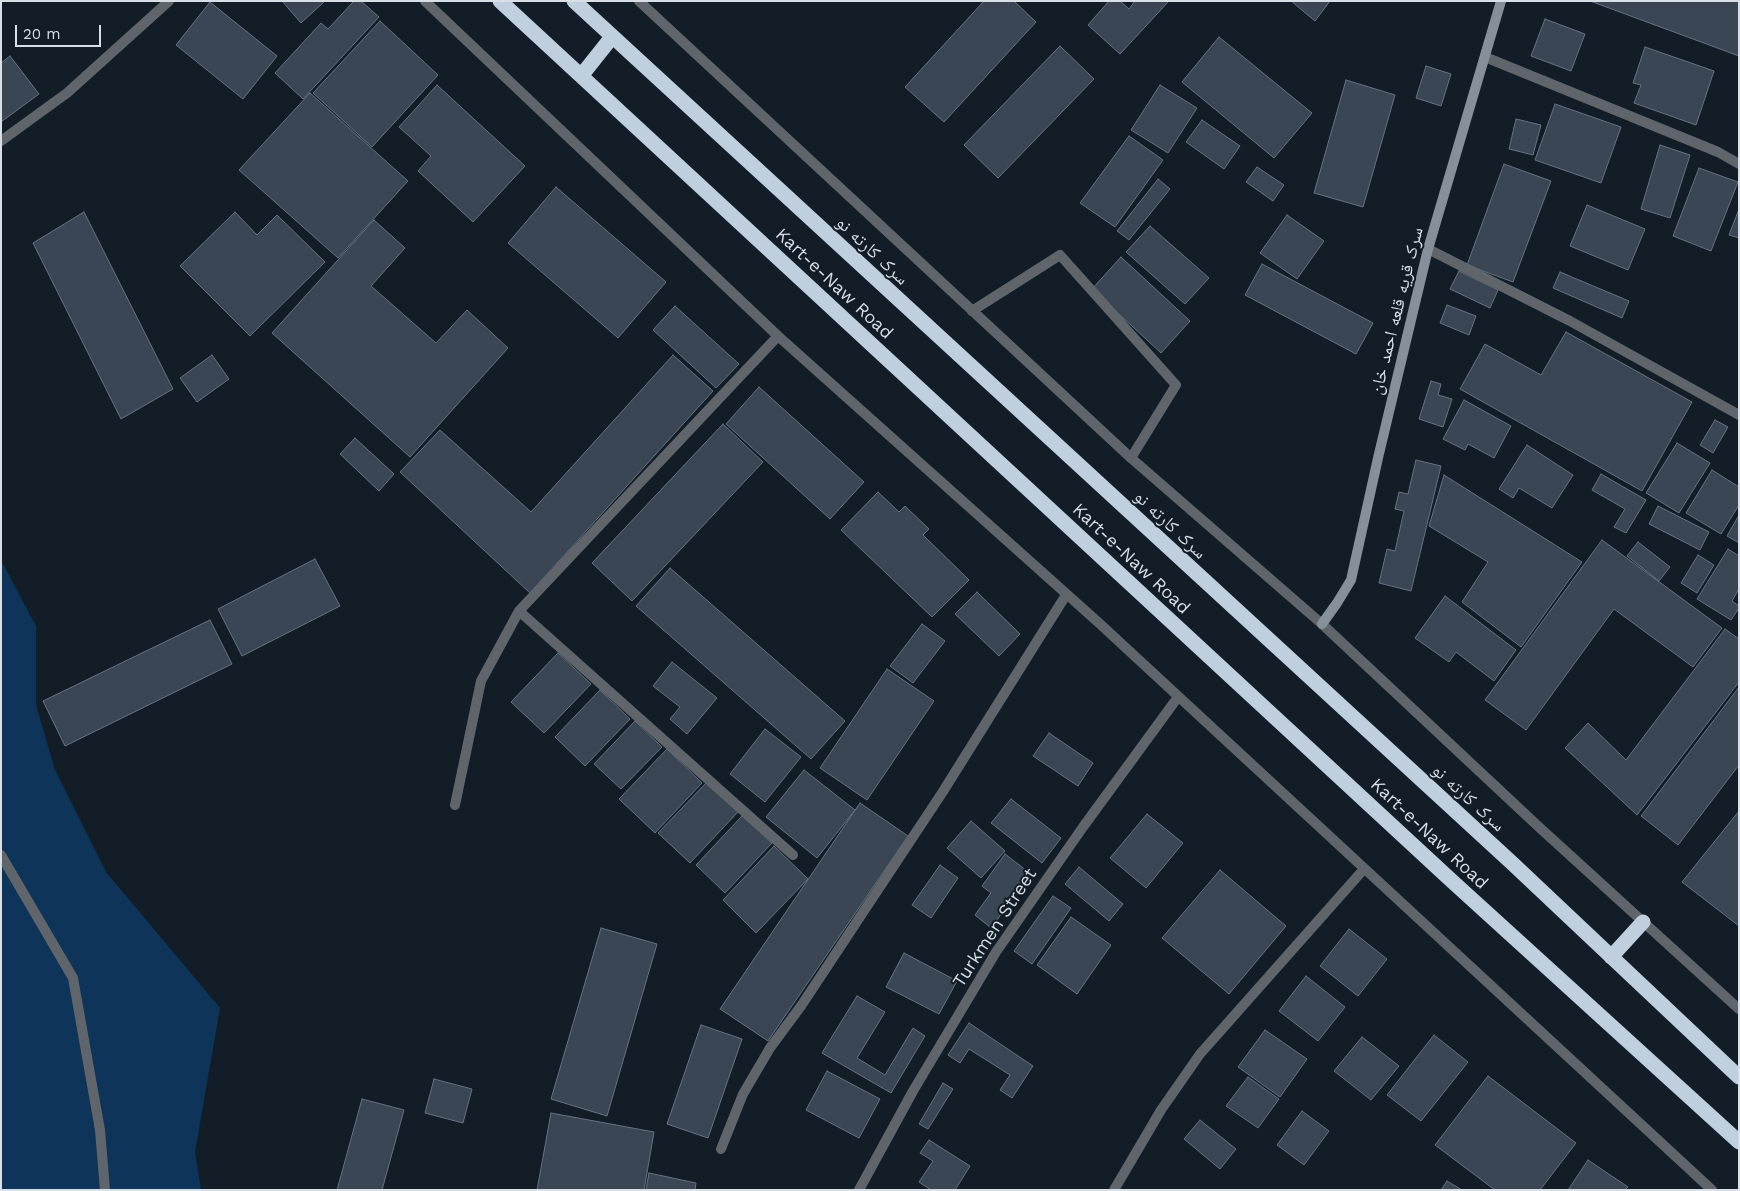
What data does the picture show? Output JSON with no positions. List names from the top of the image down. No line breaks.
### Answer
{"streets":{"highway":["سرک کارته نو","Kart-e-Naw Road"],"street":["سرک قریه قلعه احمد خان","Turkmen Street"]},"scale_bar":"20 m"}
